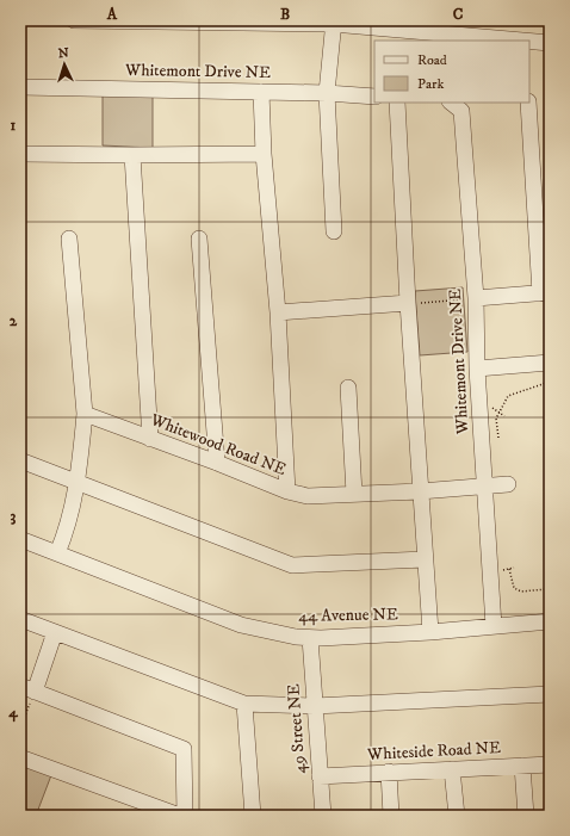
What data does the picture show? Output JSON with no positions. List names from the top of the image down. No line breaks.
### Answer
{"streets":{"street":["Whitemont Drive NE","Whitewood Road NE","44 Avenue NE","49 Street NE","Whiteside Road NE"]},"crossings":[["Whitemont Drive NE","Whitewood Road NE"],["Whitemont Drive NE","44 Avenue NE"],["44 Avenue NE","49 Street NE"],["49 Street NE","Whiteside Road NE"]],"legend":["Road","Park"],"north":"top","grid":{"columns":["A","B","C"],"rows":["1","2","3","4"]}}
